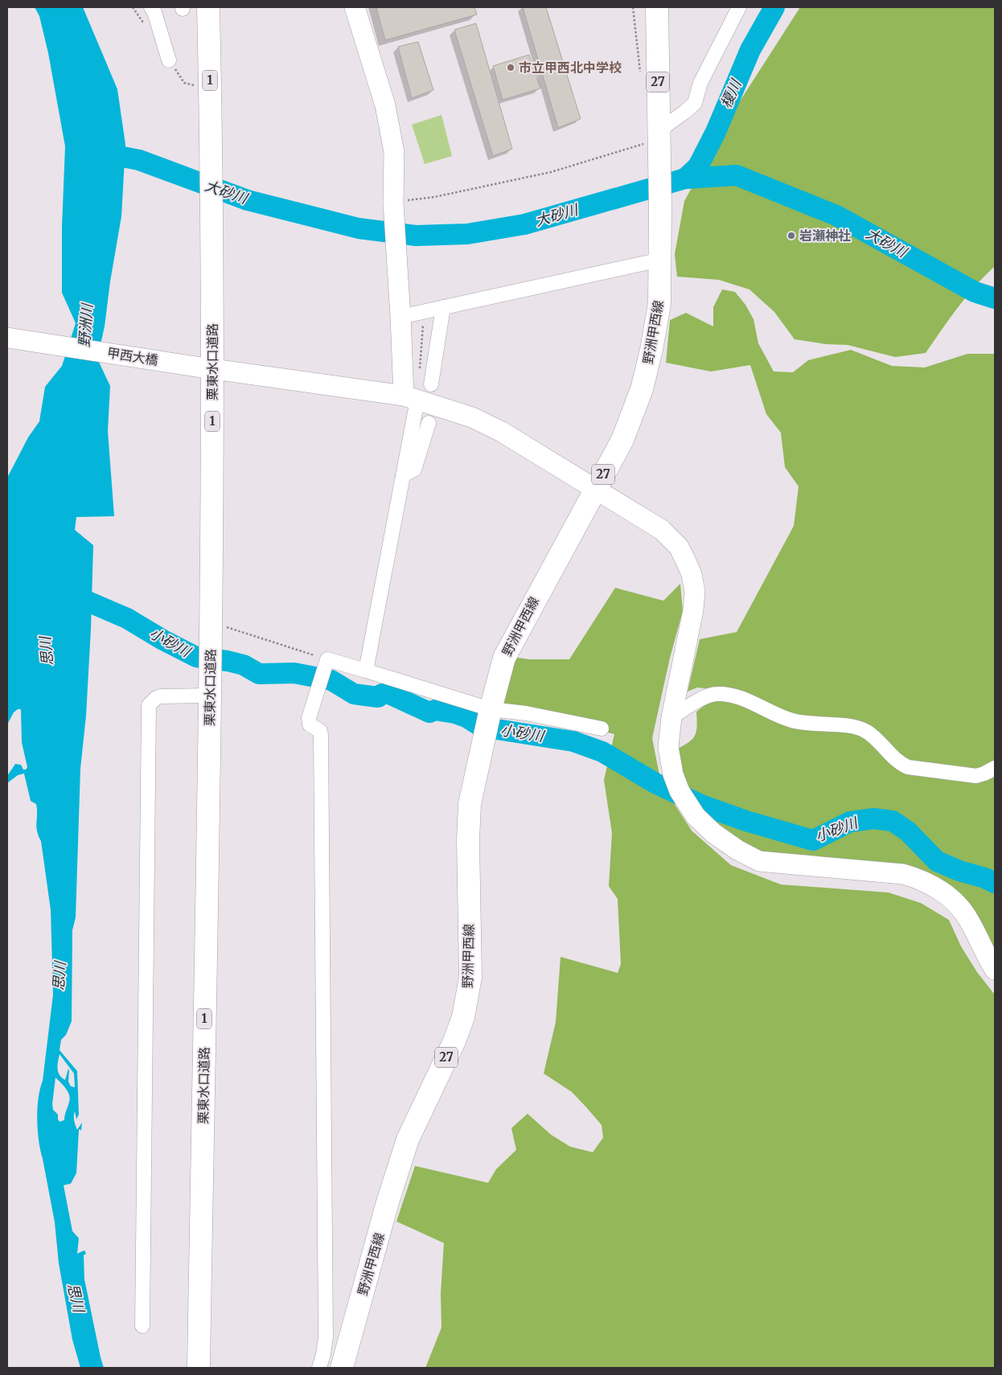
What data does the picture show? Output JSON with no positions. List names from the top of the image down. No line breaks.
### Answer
{"streets":{"main road":["1","27","野洲甲西線","栗東水口道路"],"street":["甲西大橋"]},"crossings":[["野洲甲西線","甲西大橋"],["甲西大橋","栗東水口道路"]],"water":["榎川","大砂川","野洲川","小砂川","思川"],"places":["市立甲西北中学校","岩瀬神社"]}
